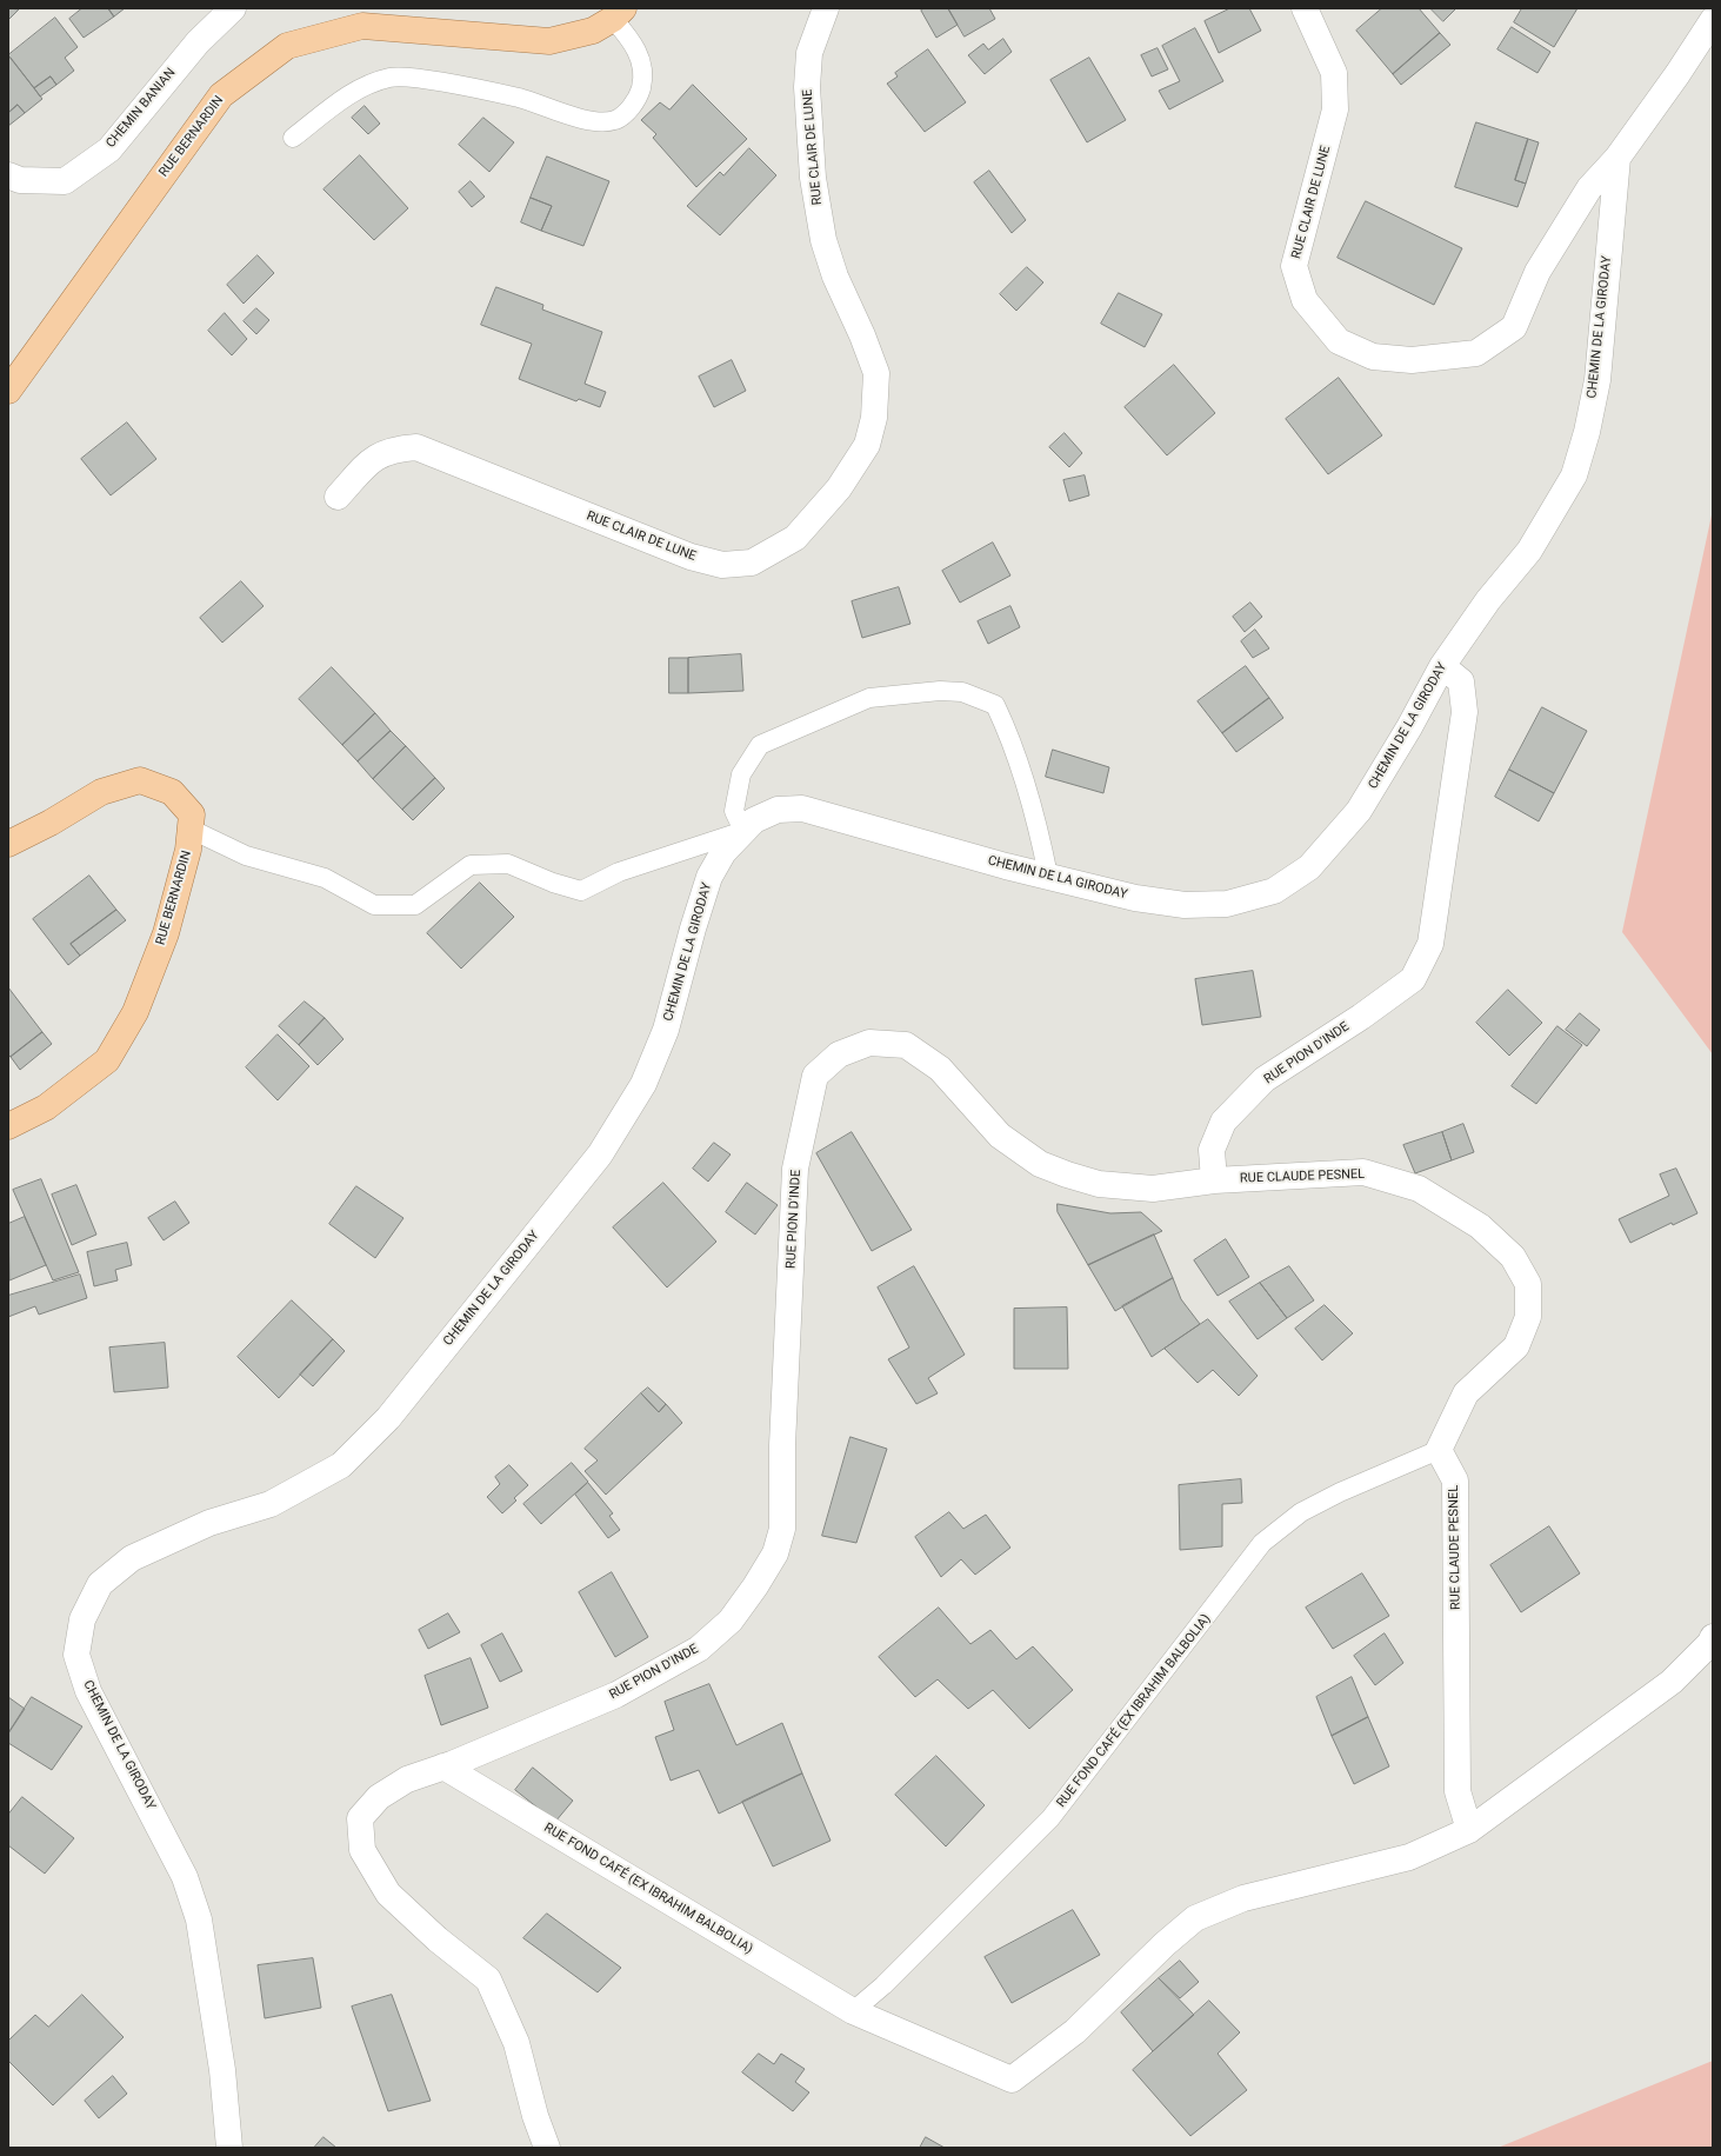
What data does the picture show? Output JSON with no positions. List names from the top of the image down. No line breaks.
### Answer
{"streets":{"main road":["RUE BERNARDIN"],"street":["CHEMIN BANIAN","RUE CLAIR DE LUNE","CHEMIN DE LA GIRODAY","RUE PION D'INDE","RUE CLAUDE PESNEL","RUE FOND CAFÉ (EX IBRAHIM BALBOLIA)"]},"crossings":[["RUE CLAIR DE LUNE","CHEMIN DE LA GIRODAY"],["CHEMIN DE LA GIRODAY","RUE PION D'INDE"],["RUE PION D'INDE","RUE CLAUDE PESNEL"],["RUE PION D'INDE","RUE FOND CAFÉ (EX IBRAHIM BALBOLIA)"],["RUE CLAUDE PESNEL","RUE FOND CAFÉ (EX IBRAHIM BALBOLIA)"]]}
